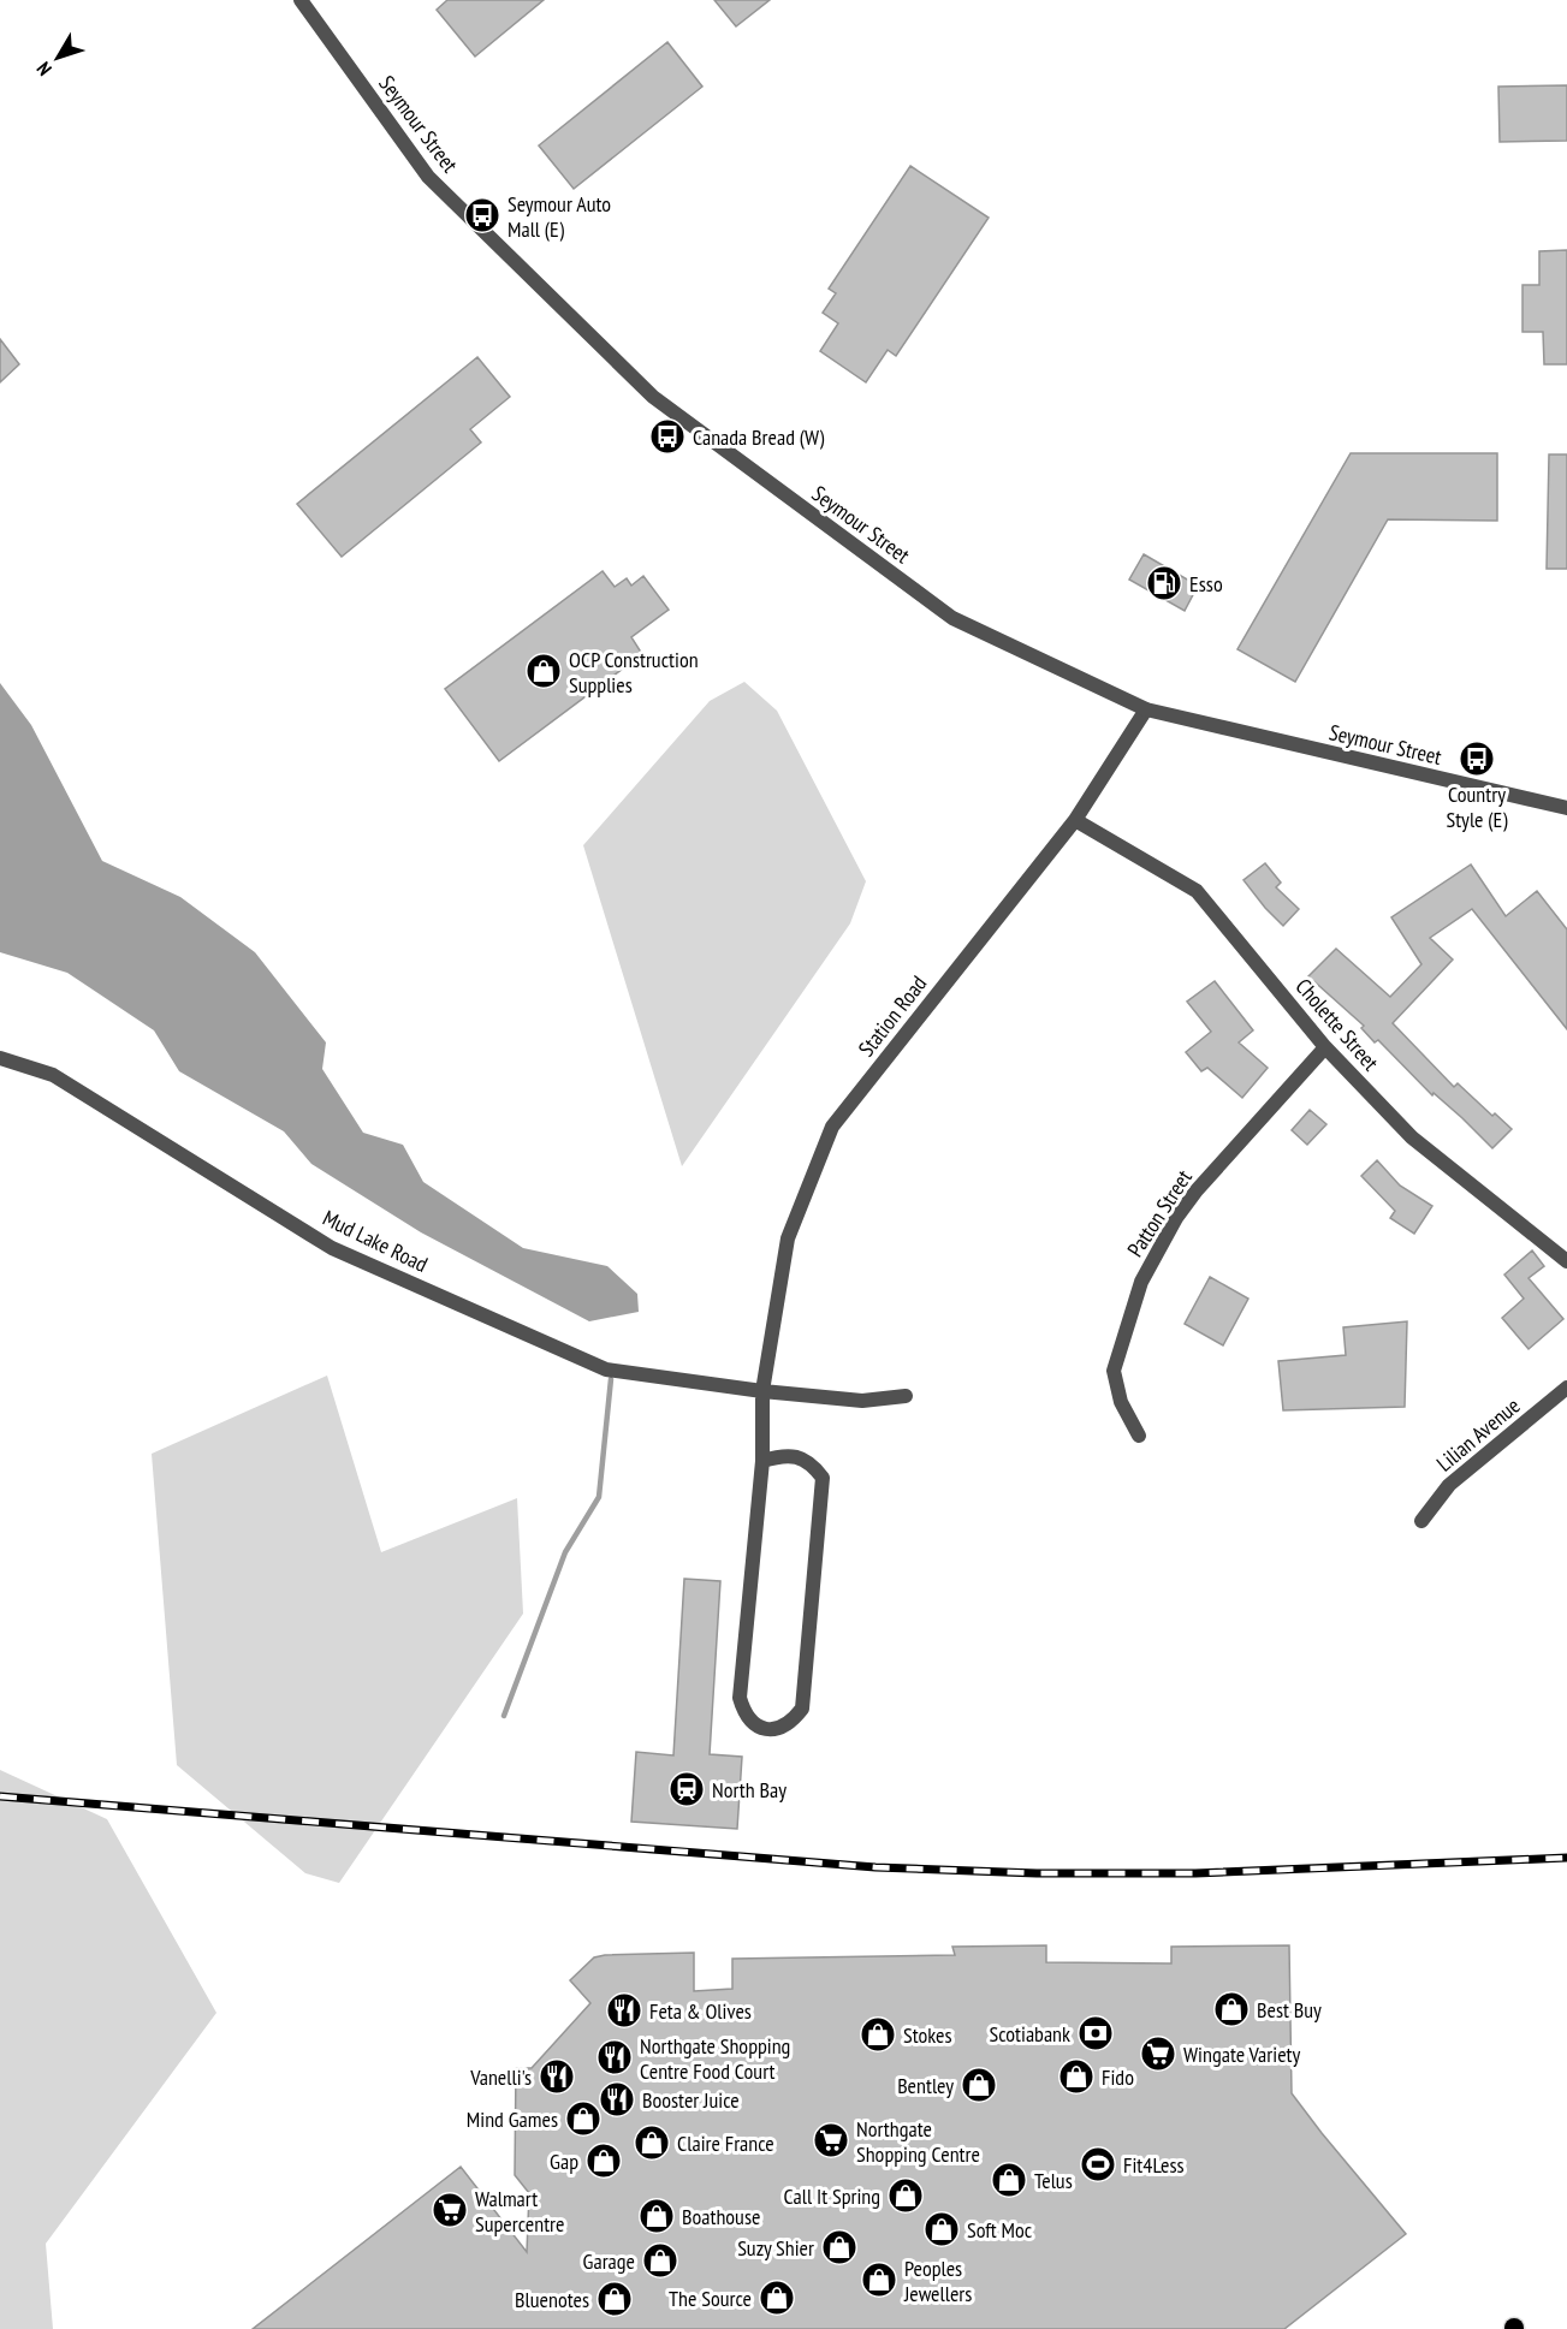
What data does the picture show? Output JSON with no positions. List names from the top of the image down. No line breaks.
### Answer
{"streets":{"street":["Seymour Street","Station Road","Cholette Street","Patton Street","Mud Lake Road","Lilian Avenue"]},"crossings":[["Seymour Street","Station Road"],["Station Road","Cholette Street"],["Station Road","Mud Lake Road"],["Cholette Street","Patton Street"]],"places":{"bus stop":["Seymour Auto Mall (E)","Canada Bread (W)","Country Style (E)"],"fuel station":["Esso"],"shop":["OCP Construction Supplies","Best Buy","Stokes","Fido","Bentley","Mind Games","Claire France","Gap","Telus","Call It Spring","Boathouse","Soft Moc","Suzy Shier","Garage","Peoples Jewellers","The Source","Bluenotes"],"station":["North Bay"],"restaurant":["Feta & Olives","Northgate Shopping Centre Food Court","Vanelli's","Booster Juice"],"bank":["Scotiabank"],"supermarket":["Wingate Variety","Northgate Shopping Centre","Walmart Supercentre"],"sports":["Fit4Less"]},"north":"bottom left"}
